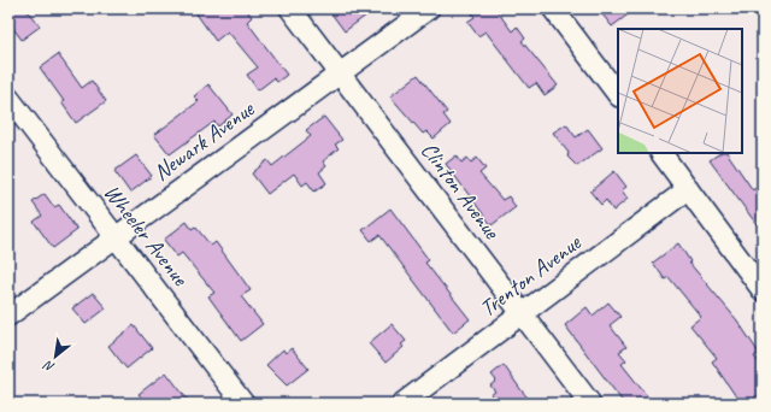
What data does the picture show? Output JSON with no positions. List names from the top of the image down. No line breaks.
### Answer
{"streets":{"street":["Newark Avenue","Clinton Avenue","Wheeler Avenue","Trenton Avenue"]},"crossings":[["Newark Avenue","Clinton Avenue"],["Newark Avenue","Wheeler Avenue"],["Clinton Avenue","Trenton Avenue"]],"north":"bottom left"}
